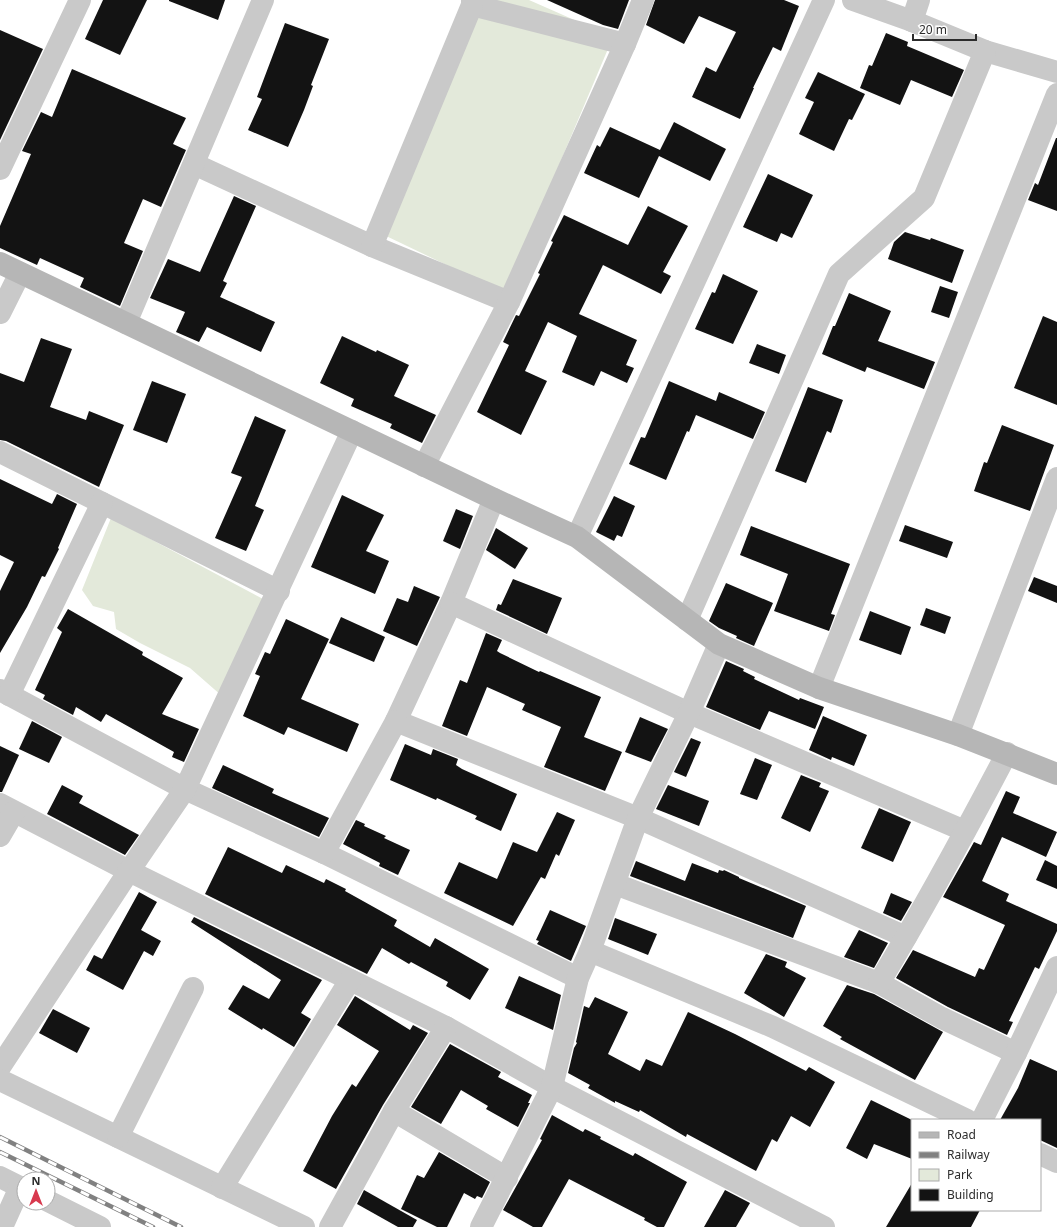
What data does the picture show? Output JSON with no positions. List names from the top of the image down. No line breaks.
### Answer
{"legend":["Road","Railway","Park","Building"],"scale_bar":"20 m","north":"top"}
